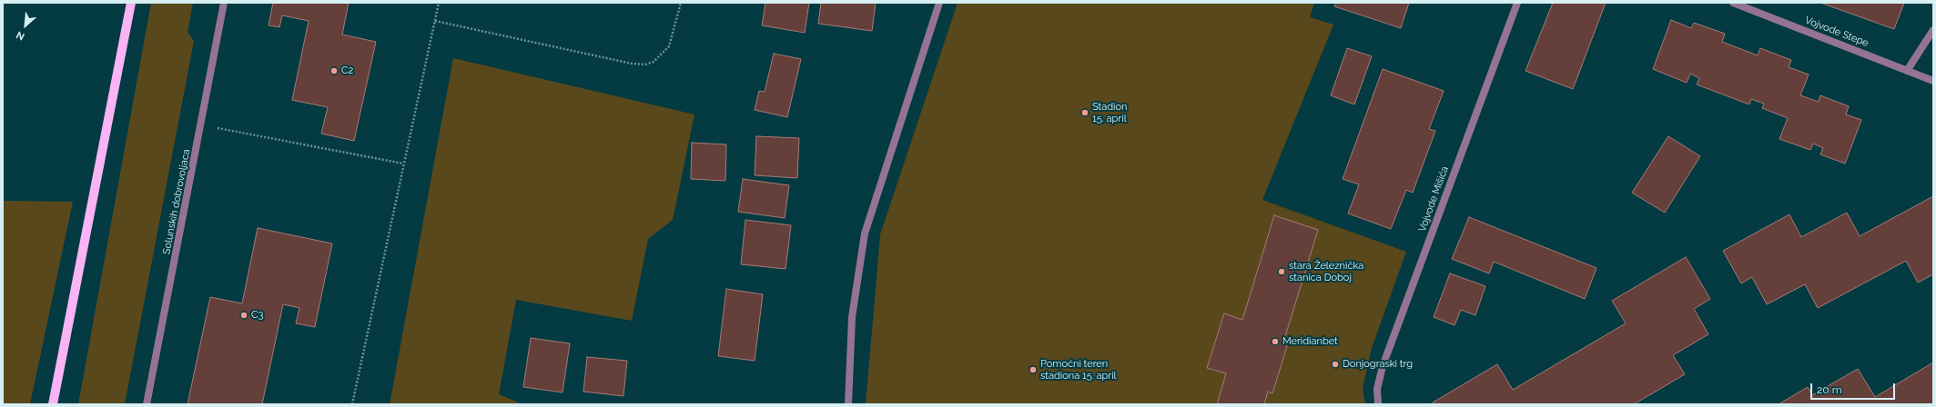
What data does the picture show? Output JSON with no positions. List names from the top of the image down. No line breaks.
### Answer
{"streets":{"street":["Vojvode Stepe","Vojvode Mišića","Solunskih dobrovoljaca"]},"places":["C2","Stadion 15. april","stara Železnička stanica Doboj","C3","Meridianbet","Donjograski trg","Pomoćni teren stadiona 15. april"],"scale_bar":"20 m","north":"bottom left"}
